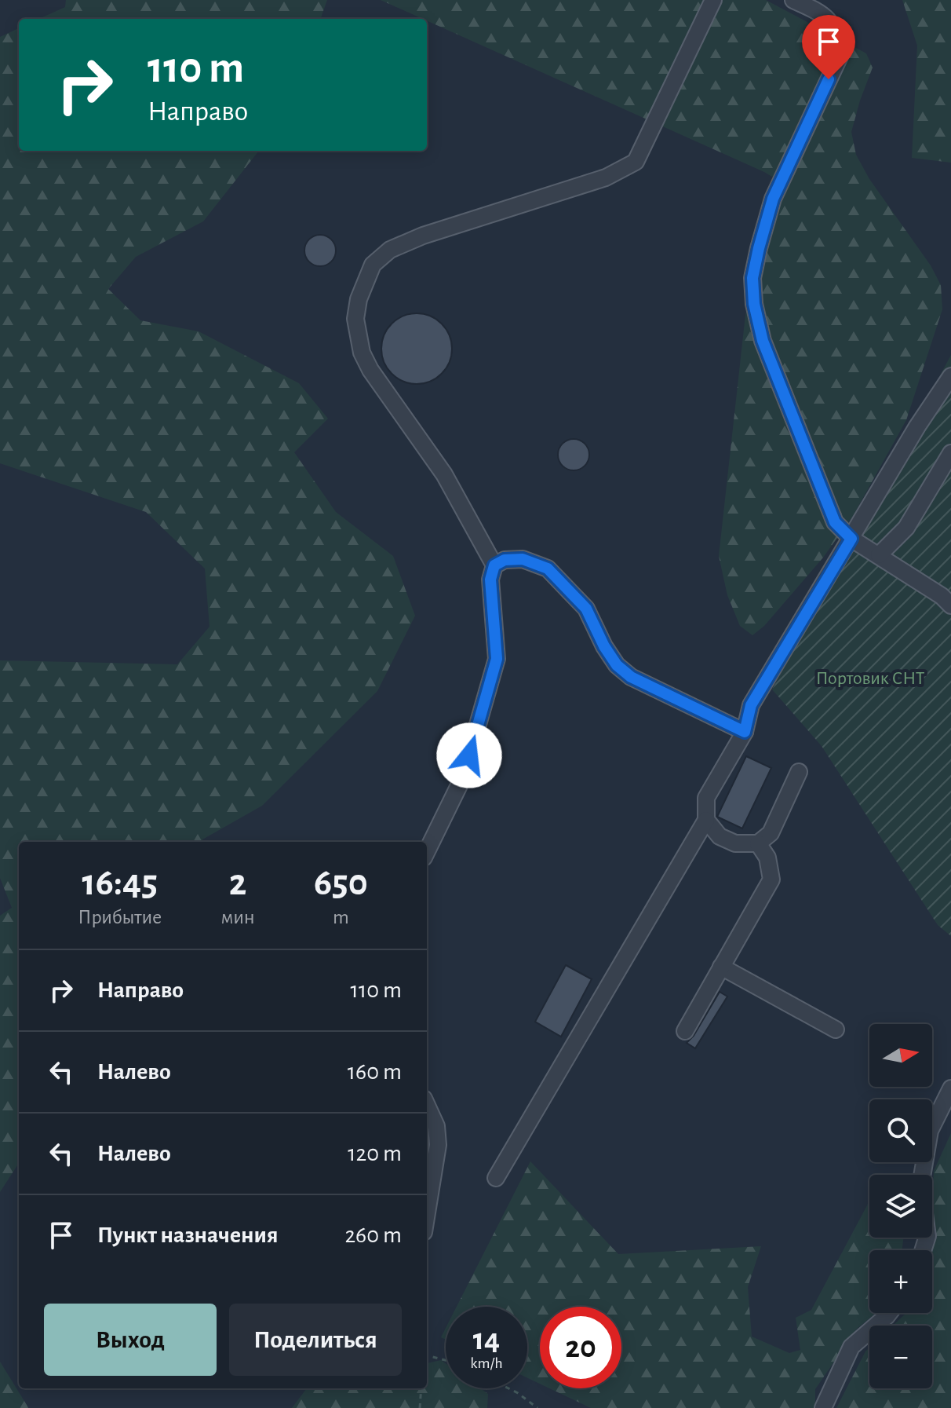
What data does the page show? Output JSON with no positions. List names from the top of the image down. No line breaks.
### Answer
{"parks":["Портовик СНТ"],"north":"right","page":{"turn":["110 m","Направо"],"eta":["16:45","Прибытие","2","мин","650","m"],"list":[{"name":"Направо","value":"110 m"},{"name":"Налево","value":"160 m"},{"name":"Налево","value":"120 m"},{"name":"Пункт назначения","value":"260 m"}],"map_buttons":["+","−"],"buttons":["Выход","Поделиться"],"speed":"14 km/h","limit":"20"}}
